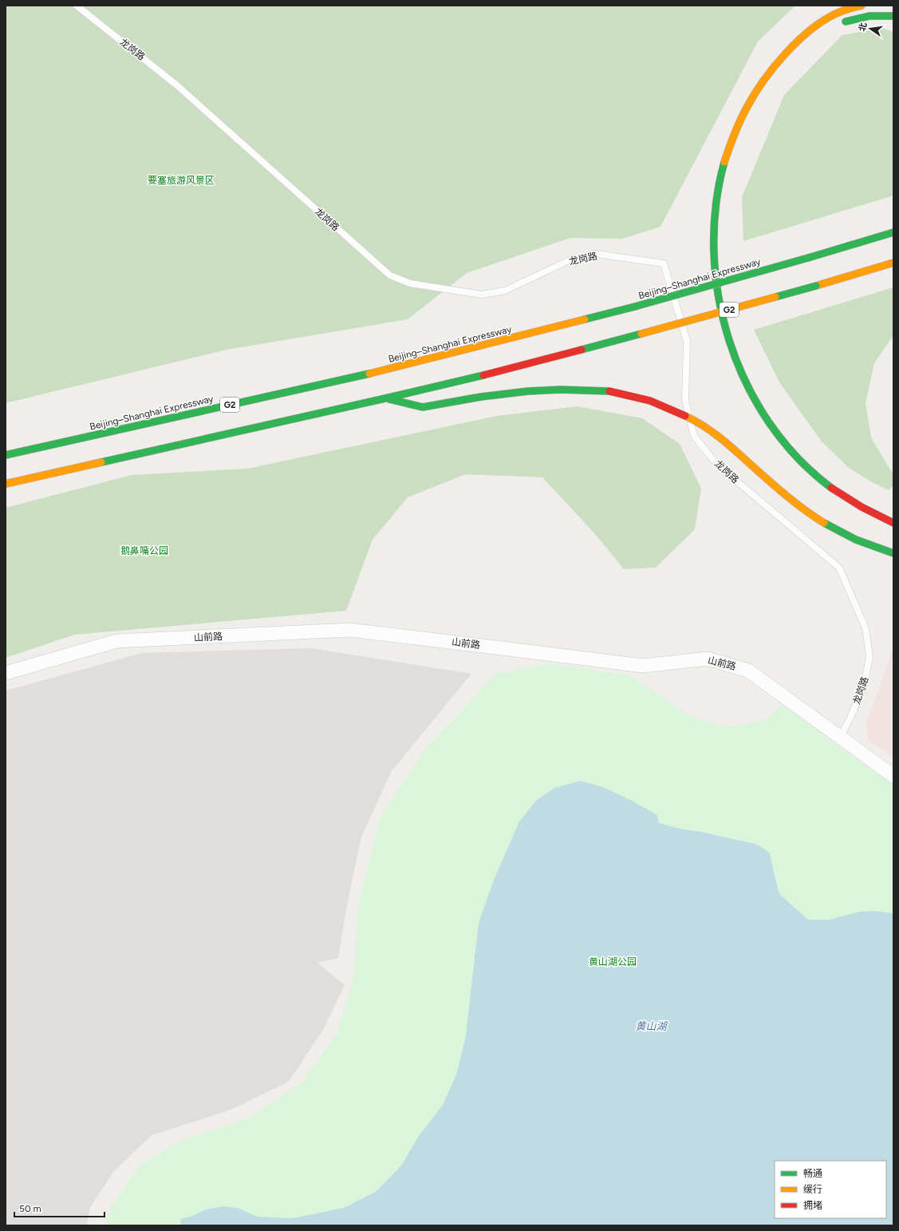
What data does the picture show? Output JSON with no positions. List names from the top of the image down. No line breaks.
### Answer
{"streets":{"highway":["Beijing–Shanghai Expressway","G2"],"street":["山前路"],"lane":["龙岗路"]},"crossings":[["龙岗路","山前路"]],"water":["黄山湖"],"parks":["要塞旅游风景区","鹅鼻嘴公园","黄山湖公园"],"legend":["畅通","缓行","拥堵"],"scale_bar":"50 m","north":"left"}
